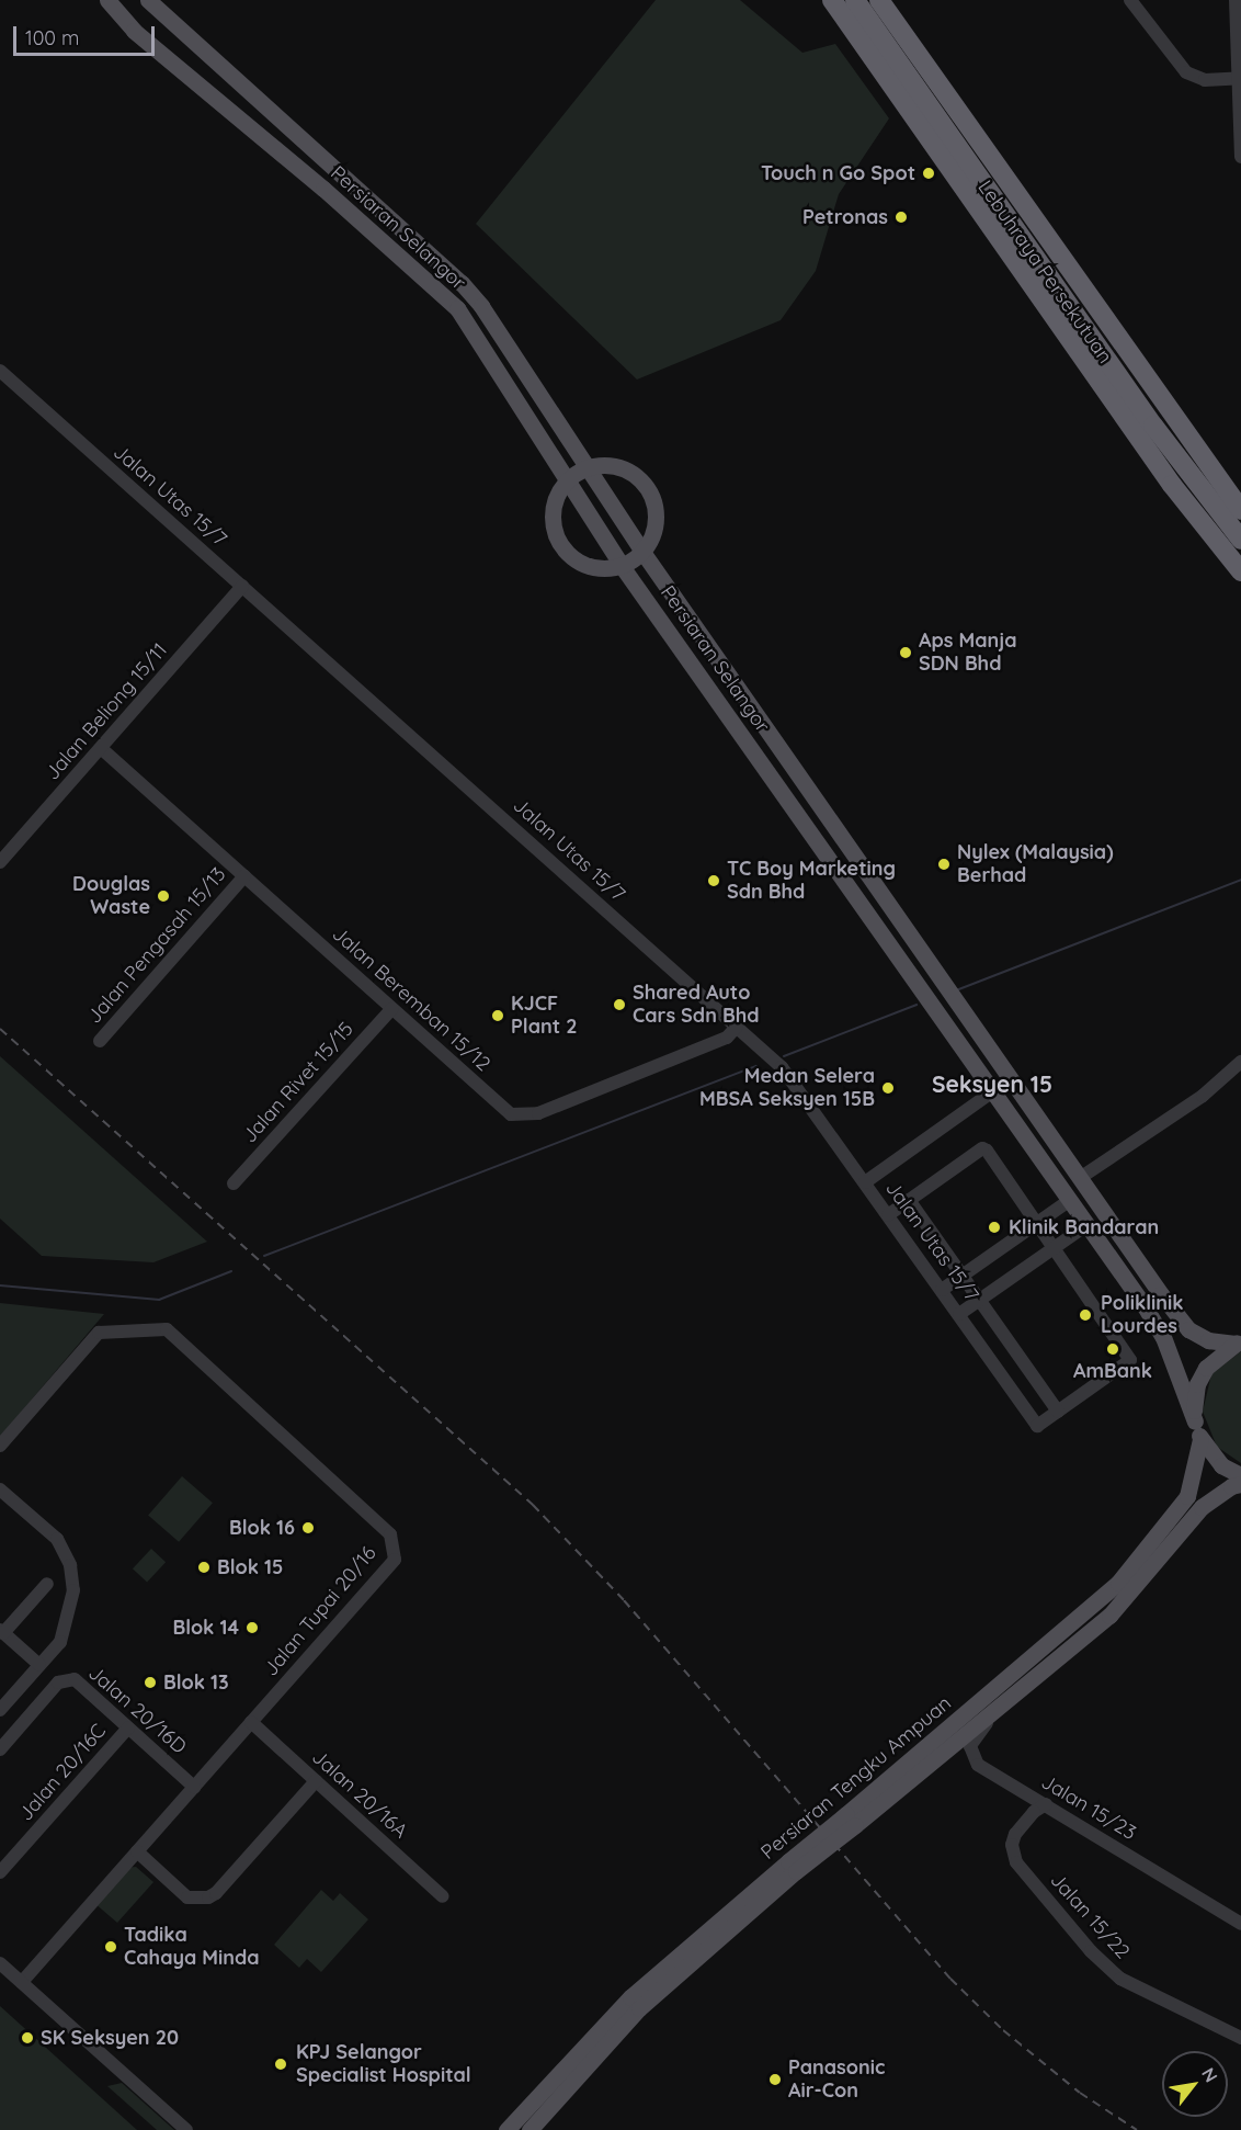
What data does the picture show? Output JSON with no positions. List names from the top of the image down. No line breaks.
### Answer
{"streets":{"highway":["Lebuhraya Persekutuan"],"main road":["Persiaran Selangor","Persiaran Tengku Ampuan"],"street":["Jalan Utas 15/7","Jalan Beliong 15/11","Jalan Pengasah 15/13","Jalan Beremban 15/12","Jalan Rivet 15/15","Jalan Tupai 20/16","Jalan 20/16D","Jalan 20/16C","Jalan 20/16A","Jalan 15/23","Jalan 15/22"]},"crossings":[["Persiaran Selangor","Persiaran Tengku Ampuan"],["Jalan Utas 15/7","Jalan Beliong 15/11"],["Jalan Utas 15/7","Jalan Beremban 15/12"],["Jalan Beliong 15/11","Jalan Beremban 15/12"],["Jalan Pengasah 15/13","Jalan Beremban 15/12"],["Jalan Beremban 15/12","Jalan Rivet 15/15"],["Jalan Tupai 20/16","Jalan 20/16D"],["Jalan Tupai 20/16","Jalan 20/16A"],["Jalan 20/16D","Jalan 20/16C"],["Persiaran Tengku Ampuan","Jalan 15/23"],["Jalan 15/23","Jalan 15/22"]],"districts":["Seksyen 15"],"places":["Touch n Go Spot","Petronas","Aps Manja SDN Bhd","Nylex (Malaysia) Berhad","TC Boy Marketing Sdn Bhd","Douglas Waste","Shared Auto Cars Sdn Bhd","KJCF Plant 2","Medan Selera MBSA Seksyen 15B","Klinik Bandaran","Poliklinik Lourdes","AmBank","Blok 16","Blok 15","Blok 14","Blok 13","Tadika Cahaya Minda","SK Seksyen 20","KPJ Selangor Specialist Hospital","Panasonic Air-Con"],"scale_bar":"100 m","north":"top right"}
